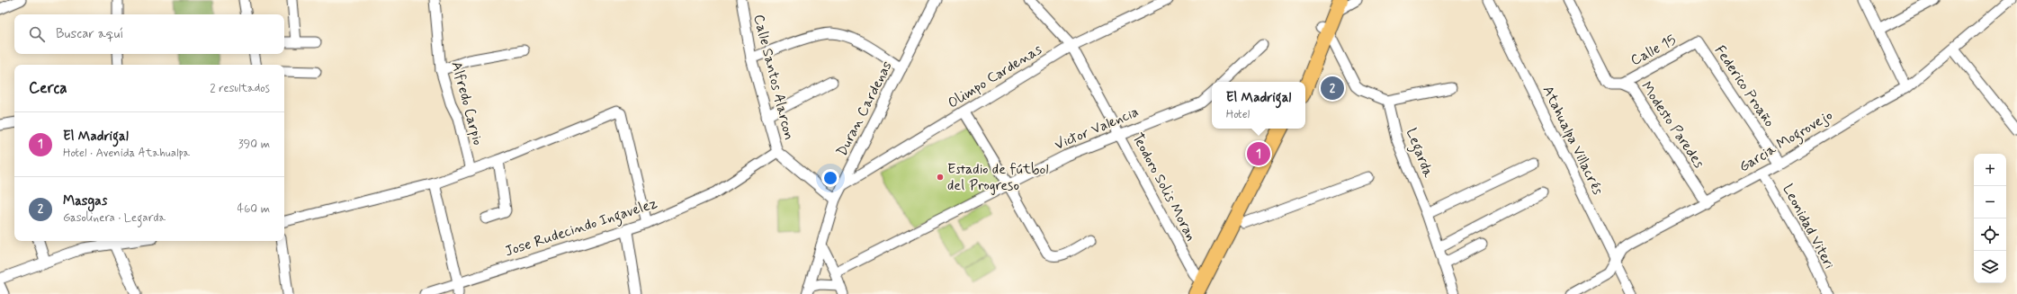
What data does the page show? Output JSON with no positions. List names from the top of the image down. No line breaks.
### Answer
{"streets":{"street":["Calle 15","Olimpo Cardenas","Calle Santos Alarcon","Federico Proaño","Alfredo Carpio","Duran Cardenas","Modesto Paredes","Victor Valencia","Atahualpa Villacrés","Garcia Mogrovejo","Legarda","Teodoro Solis Moran","Leonidad Viteri","Jose Rudecindo Ingavelez"]},"crossings":[["Calle 15","Federico Proaño"],["Calle 15","Modesto Paredes"],["Olimpo Cardenas","Duran Cardenas"],["Olimpo Cardenas","Teodoro Solis Moran"],["Calle Santos Alarcon","Duran Cardenas"],["Calle Santos Alarcon","Jose Rudecindo Ingavelez"],["Federico Proaño","Garcia Mogrovejo"],["Modesto Paredes","Garcia Mogrovejo"],["Victor Valencia","Teodoro Solis Moran"],["Atahualpa Villacrés","Garcia Mogrovejo"],["Garcia Mogrovejo","Leonidad Viteri"]],"places":["Estadio de fútbol del Progreso"],"page":{"search":"Buscar aquí","heading":["Cerca","2 resultados"],"pins":["2","1"],"popup":["El Madrigal","Hotel"],"list":[{"mark":"1","name":"El Madrigal","note":"Hotel · Avenida Atahualpa","value":"390 m"},{"mark":"2","name":"Masgas","note":"Gasolinera · Legarda","value":"460 m"}],"map_buttons":["+","−"]}}
